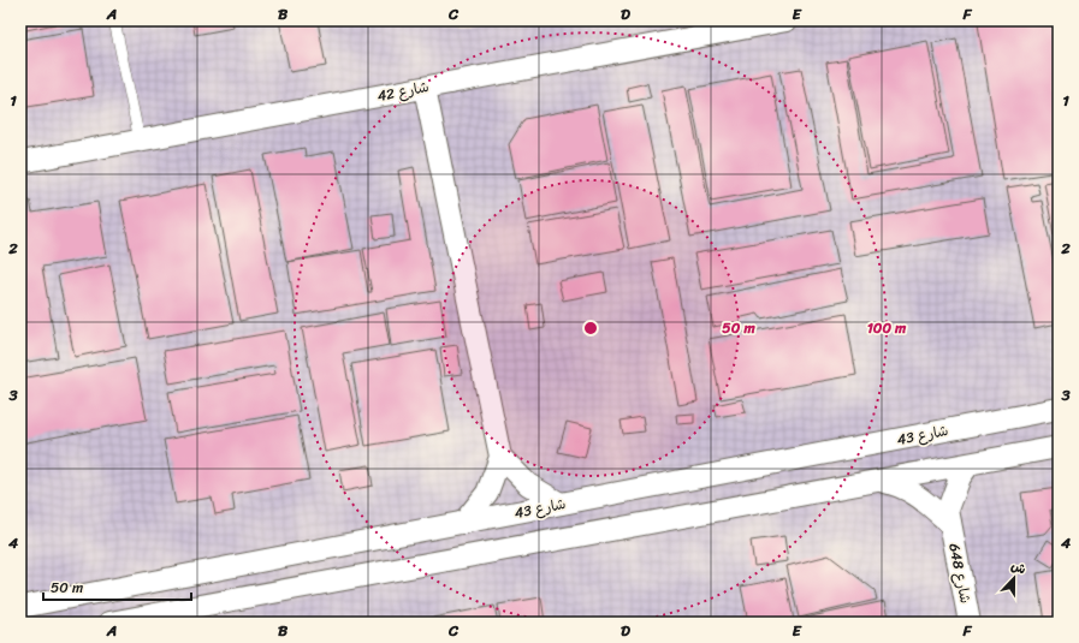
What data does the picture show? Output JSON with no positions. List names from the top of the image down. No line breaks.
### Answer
{"streets":{"street":["شارع 42","شارع 43","شارع 648"]},"scale_bar":"50 m","north":"top","grid":{"columns":["A","B","C","D","E","F"],"rows":["1","2","3","4"]},"rings":["50 m","100 m"]}
